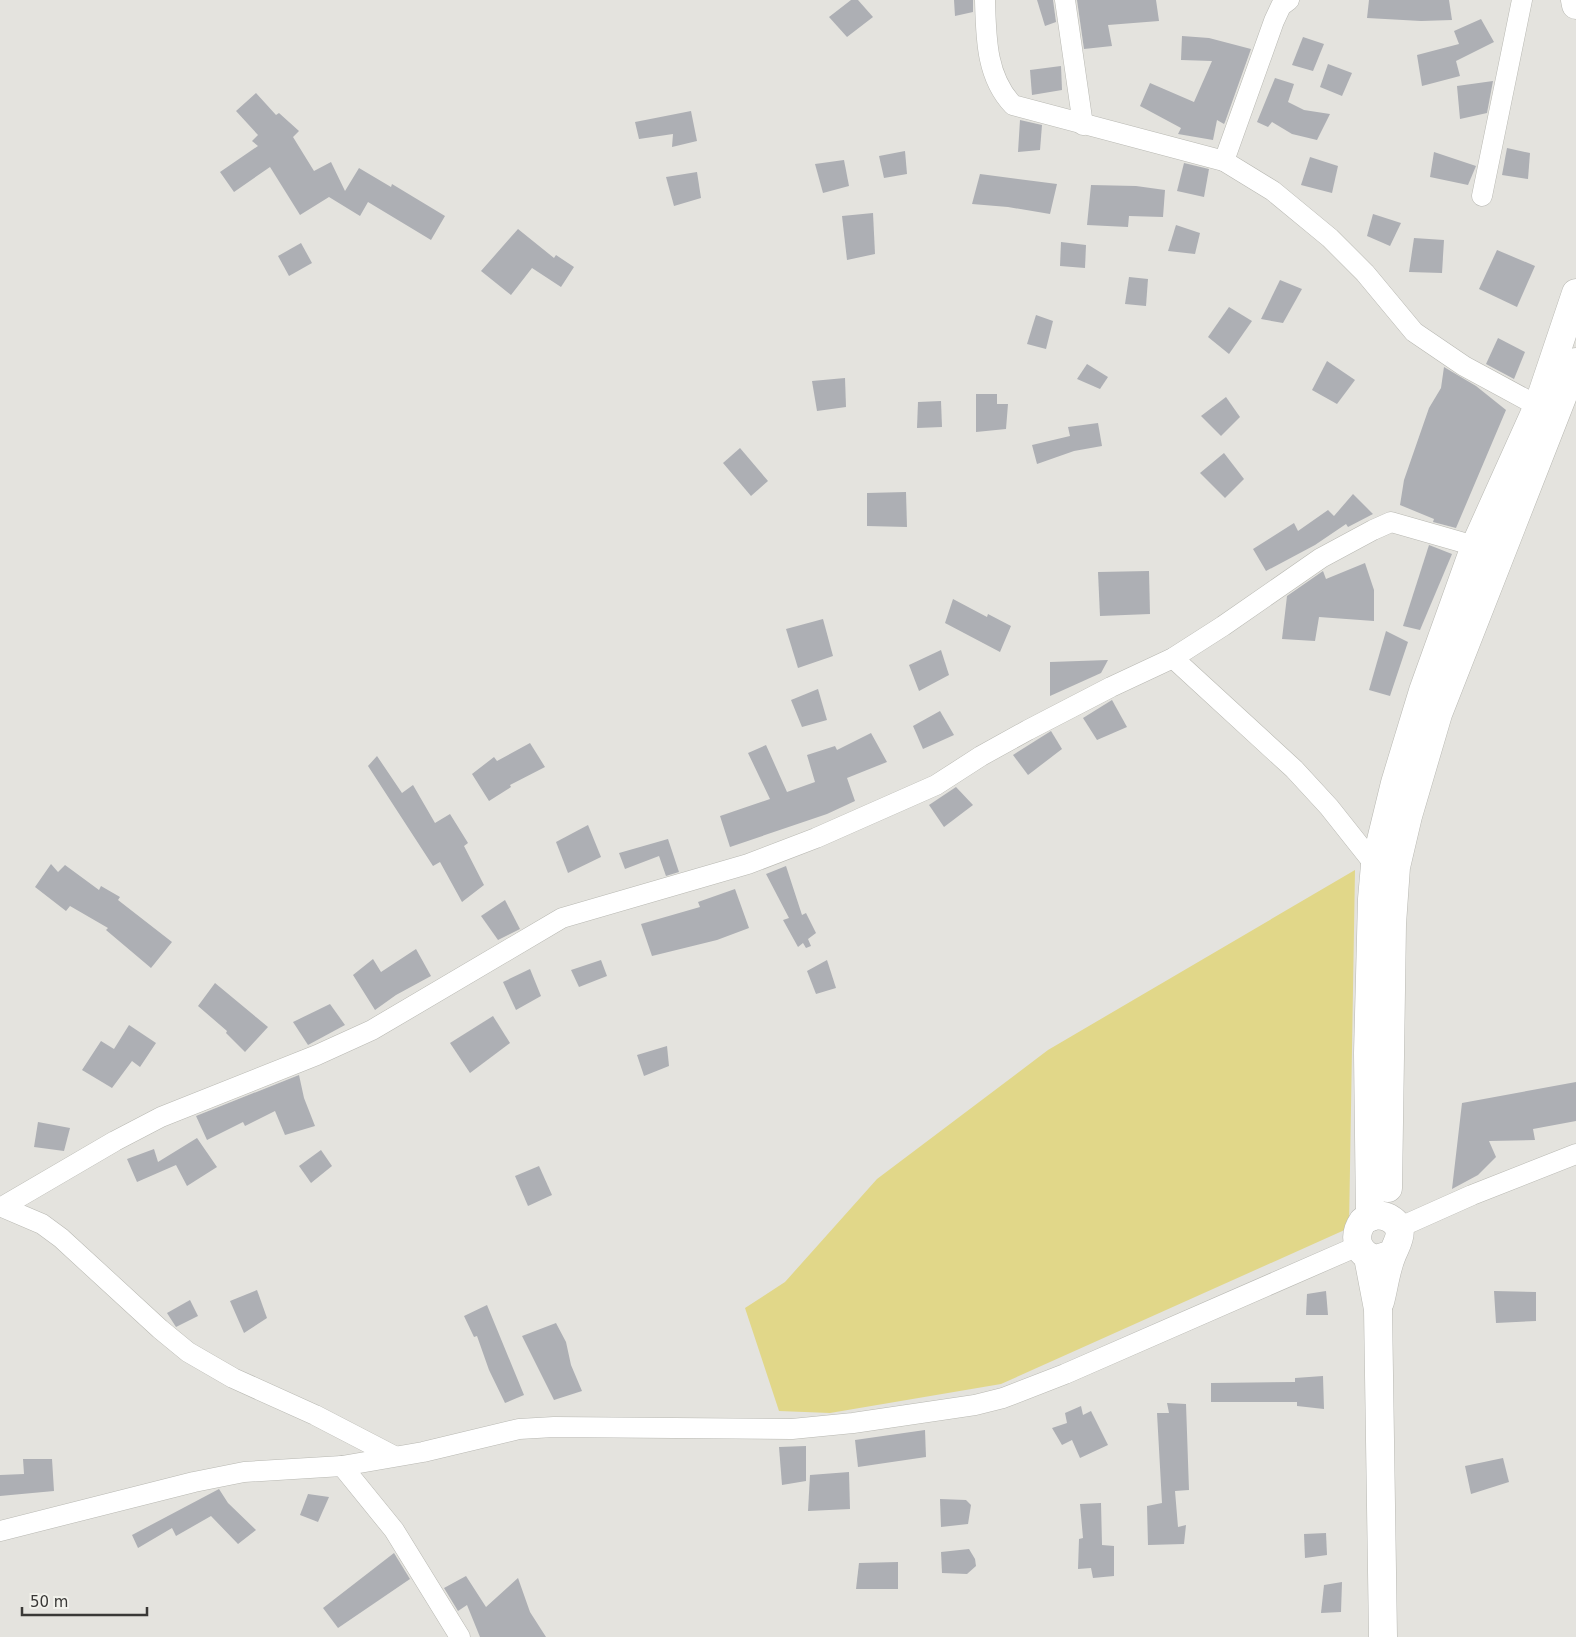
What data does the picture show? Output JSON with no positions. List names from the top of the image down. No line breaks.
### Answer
{"scale_bar":"50 m"}
